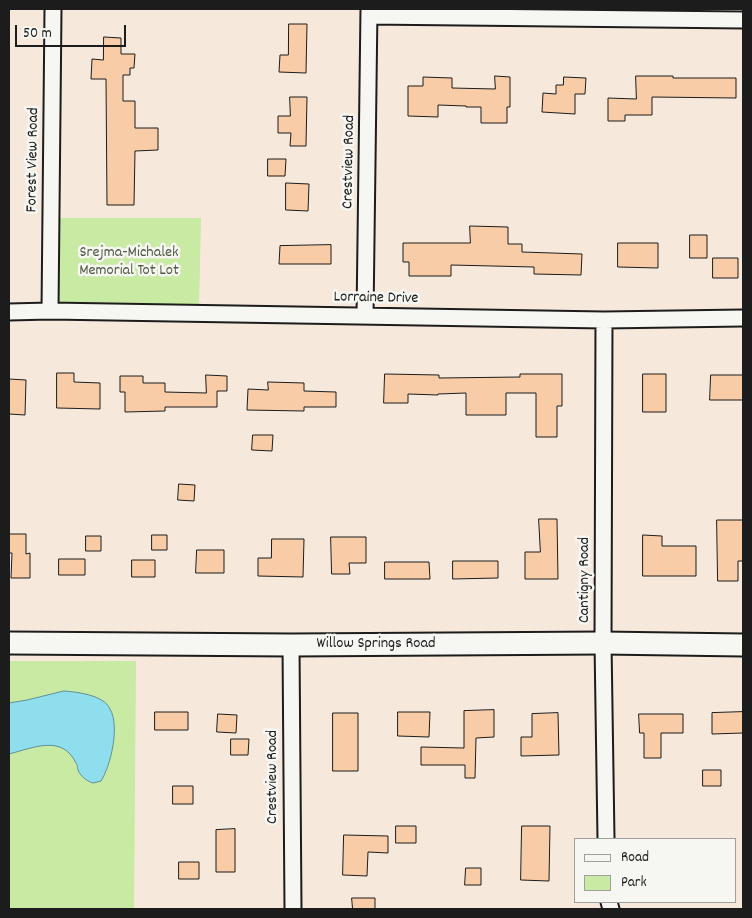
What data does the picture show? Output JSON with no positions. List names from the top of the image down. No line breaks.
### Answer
{"streets":{"main road":["Willow Springs Road"],"street":["Forest View Road","Crestview Road","Lorraine Drive","Cantigny Road"]},"crossings":[["Forest View Road","Lorraine Drive"],["Crestview Road","Lorraine Drive"],["Crestview Road","Willow Springs Road"],["Lorraine Drive","Cantigny Road"],["Cantigny Road","Willow Springs Road"]],"parks":["Srejma-Michalek Memorial Tot Lot"],"legend":["Road","Park"],"scale_bar":"50 m"}
